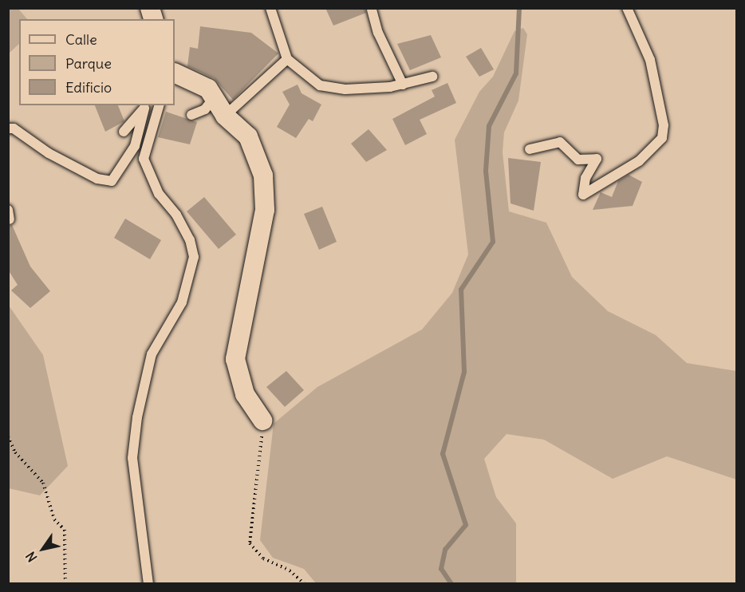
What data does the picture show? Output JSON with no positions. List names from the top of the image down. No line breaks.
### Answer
{"legend":["Calle","Parque","Edificio"],"north":"bottom left"}
